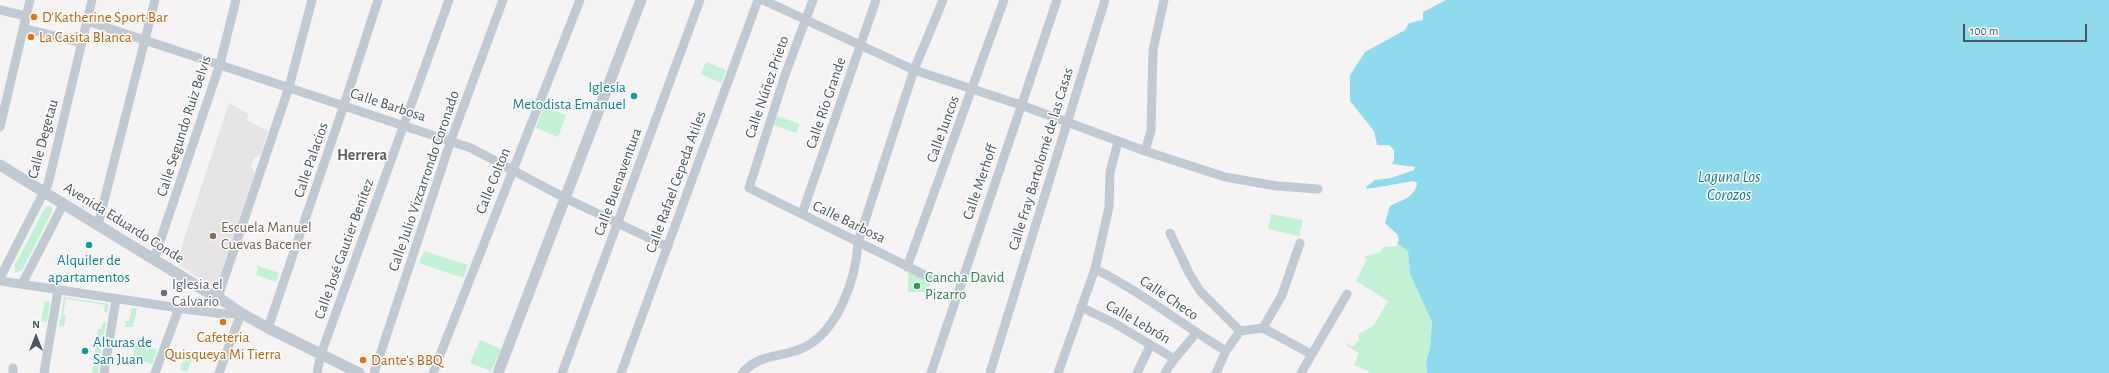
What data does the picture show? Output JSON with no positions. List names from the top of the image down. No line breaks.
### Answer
{"streets":{"street":["Calle Núñez Prieto","Calle Río Grande","Calle Barbosa","Calle Segundo Ruiz Belvis","Calle Juncos","Calle Degetau","Calle Fray Bartolomé de las Casas","Calle Palacios","Calle Julio Vizcarrondo Coronado","Calle Colton","Calle Buenaventura","Calle Rafael Cepeda Atiles","Calle Merhoff","Avenida Eduardo Conde","Calle José Gautier Benítez","Calle Checo","Calle Lebrón"]},"crossings":[["Calle Núñez Prieto","Calle Barbosa"],["Calle Río Grande","Calle Barbosa"],["Calle Barbosa","Calle Segundo Ruiz Belvis"],["Calle Barbosa","Calle Juncos"],["Calle Barbosa","Calle Degetau"],["Calle Barbosa","Calle Palacios"],["Calle Barbosa","Calle Julio Vizcarrondo Coronado"],["Calle Barbosa","Calle Colton"],["Calle Barbosa","Calle Buenaventura"],["Calle Barbosa","Calle Rafael Cepeda Atiles"],["Calle Barbosa","Calle José Gautier Benítez"],["Calle Segundo Ruiz Belvis","Avenida Eduardo Conde"],["Calle Degetau","Avenida Eduardo Conde"],["Calle Palacios","Avenida Eduardo Conde"],["Avenida Eduardo Conde","Calle José Gautier Benítez"],["Calle Checo","Calle Lebrón"]],"districts":["Herrera"],"water":["Laguna Los Corozos"],"places":["D'Katherine Sport Bar","La Casita Blanca","Iglesia Metodista Emanuel","Escuela Manuel Cuevas Bacener","Alquiler de apartamentos","Cancha David Pizarro","Iglesia el Calvario","Cafeteria Quisqueya Mi Tierra","Alturas de San Juan","Dante's BBQ"],"scale_bar":"100 m","north":"top"}
